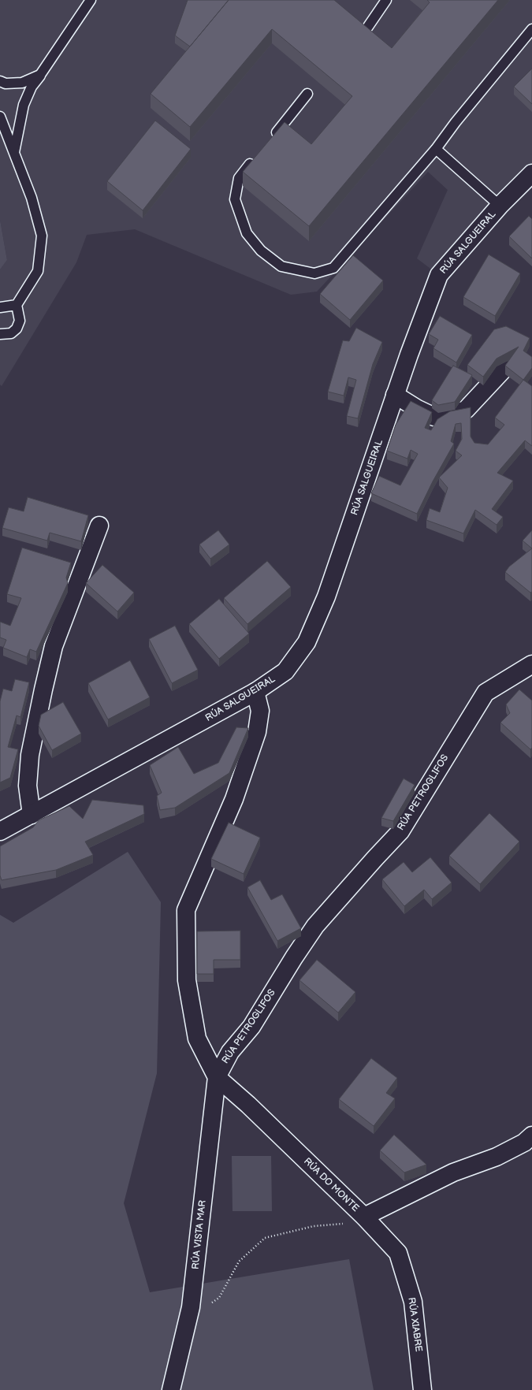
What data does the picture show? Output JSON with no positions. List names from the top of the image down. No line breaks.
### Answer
{"streets":{"street":["RÚA SALGUEIRAL","RÚA PETROGLIFOS","RÚA DO MONTE","RÚA VISTA MAR","RÚA XIABRE"]},"crossings":[["RÚA SALGUEIRAL","RÚA PETROGLIFOS"],["RÚA PETROGLIFOS","RÚA DO MONTE"],["RÚA PETROGLIFOS","RÚA VISTA MAR"],["RÚA DO MONTE","RÚA VISTA MAR"],["RÚA DO MONTE","RÚA XIABRE"]]}
